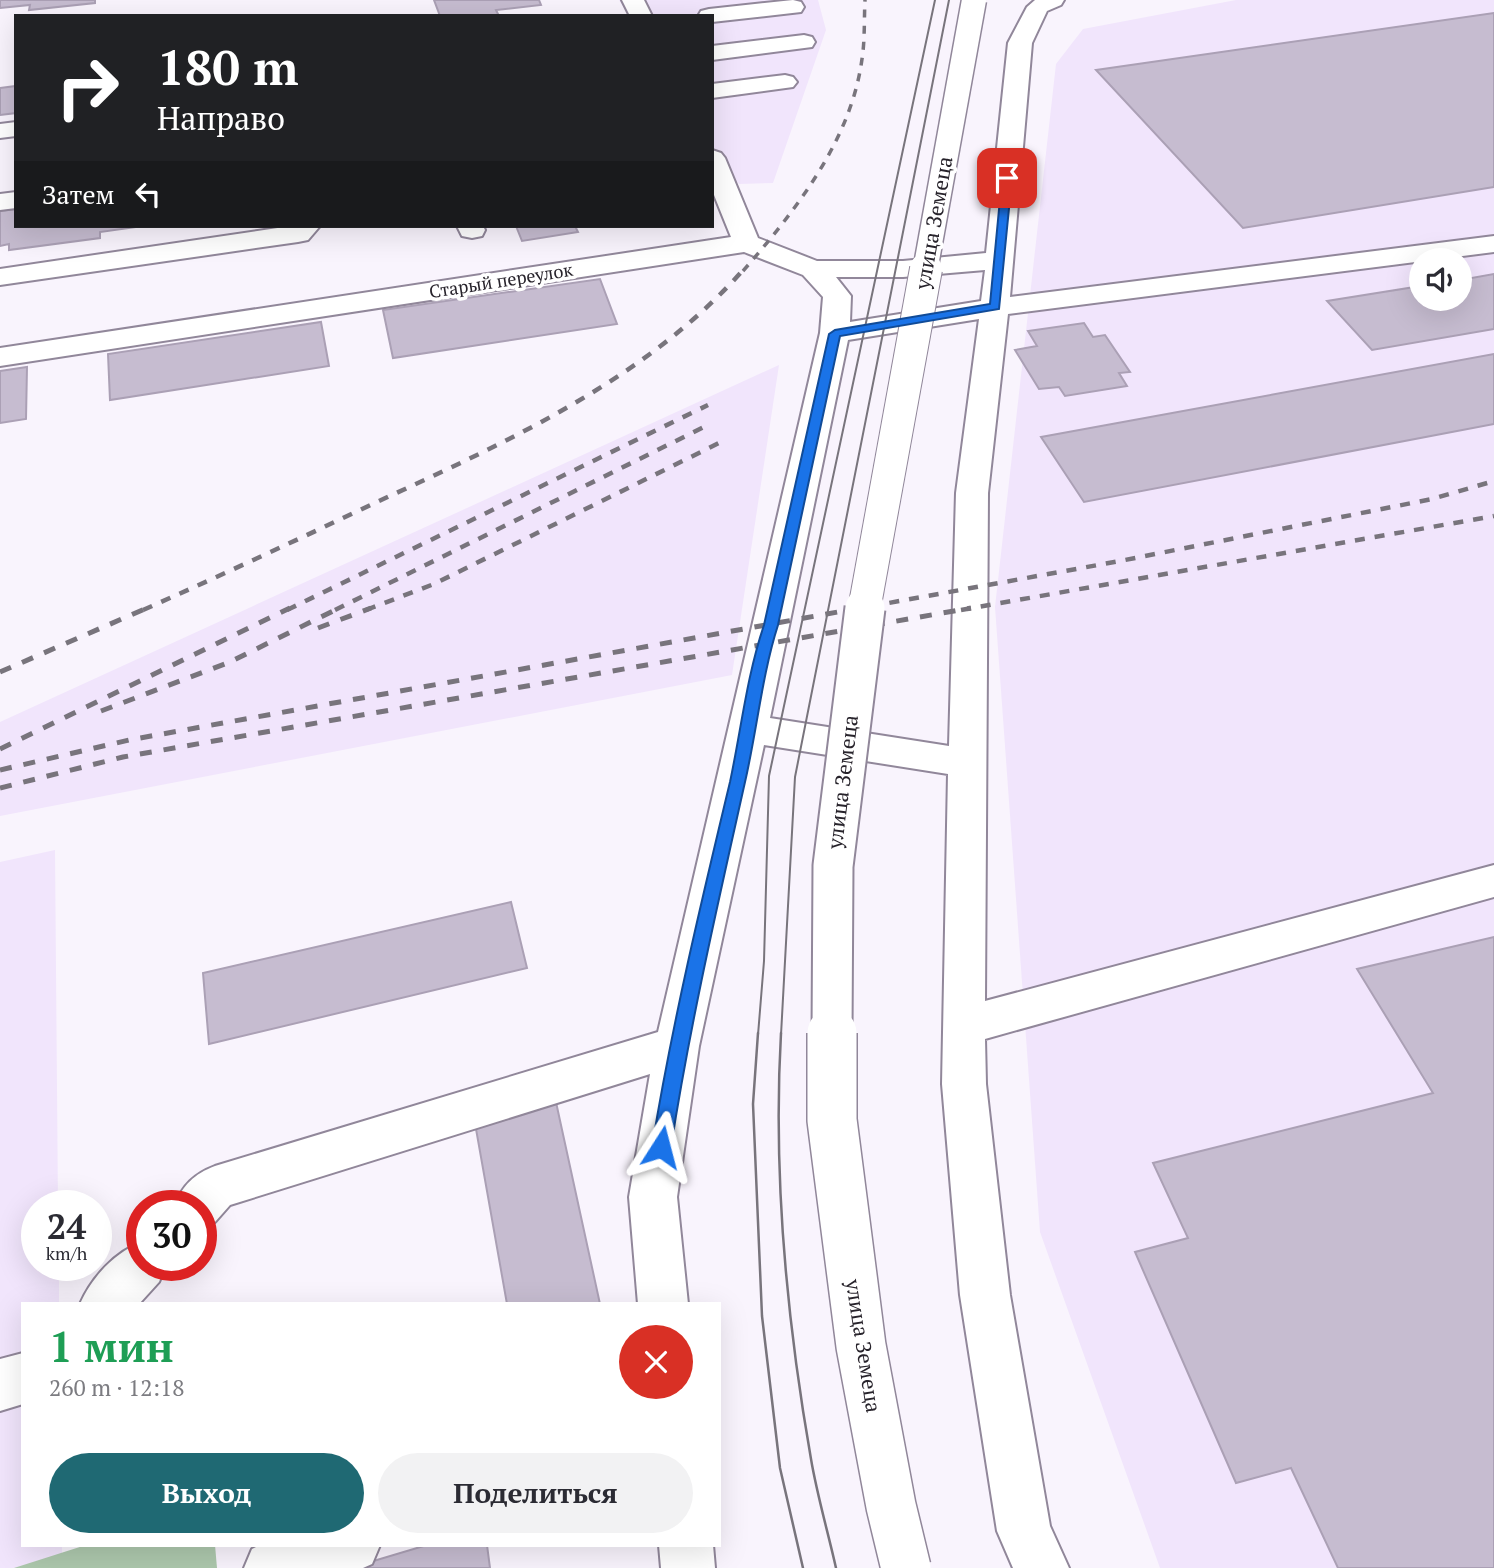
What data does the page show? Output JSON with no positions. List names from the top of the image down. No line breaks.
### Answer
{"streets":{"street":["улица Земеца","Старый переулок"]},"page":{"turn":["180 m","Направо"],"then":"Затем","speed":"24 km/h","limit":"30","heading":["1 мин","260 m · 12:18"],"buttons":["Выход","Поделиться"]}}
